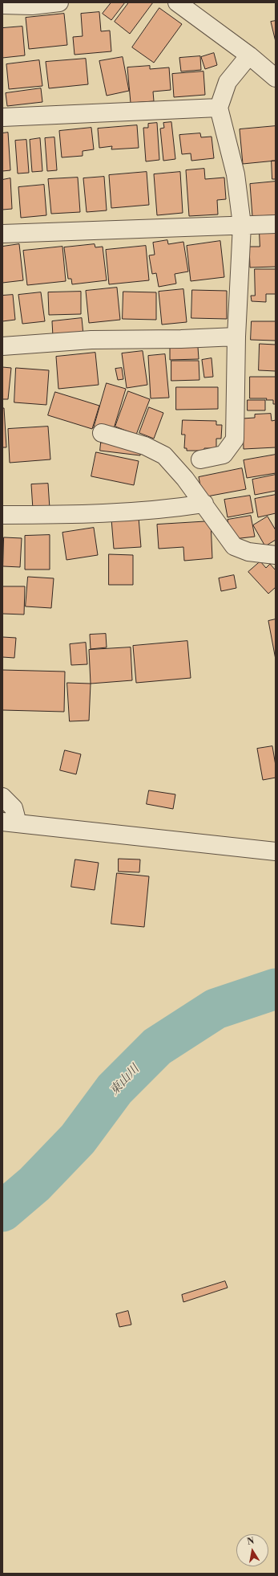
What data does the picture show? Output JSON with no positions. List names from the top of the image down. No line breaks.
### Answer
{"water":["東山川"],"north":"top"}
